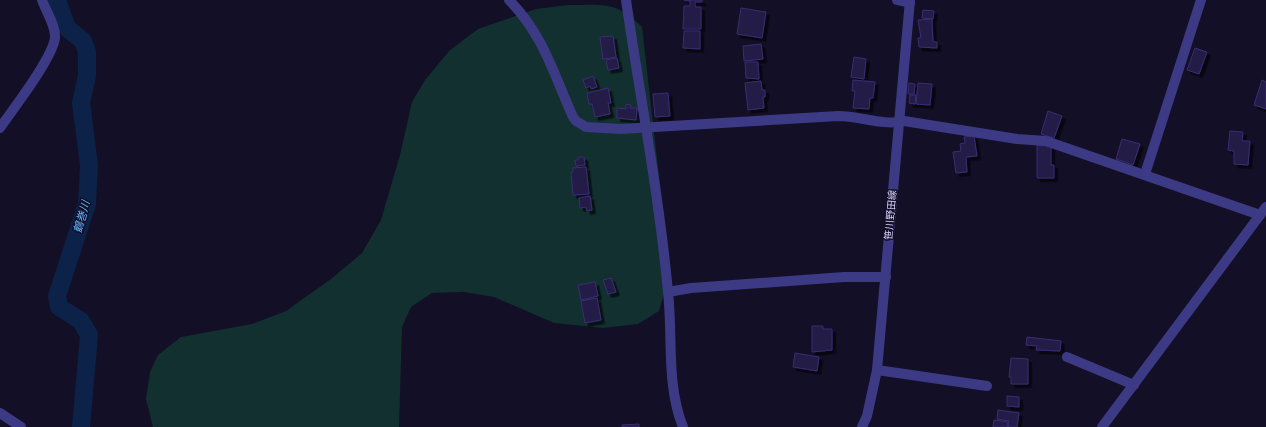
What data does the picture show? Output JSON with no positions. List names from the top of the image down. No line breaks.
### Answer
{"streets":{"street":["笹川野田線"]},"water":["鶴巻川"]}
